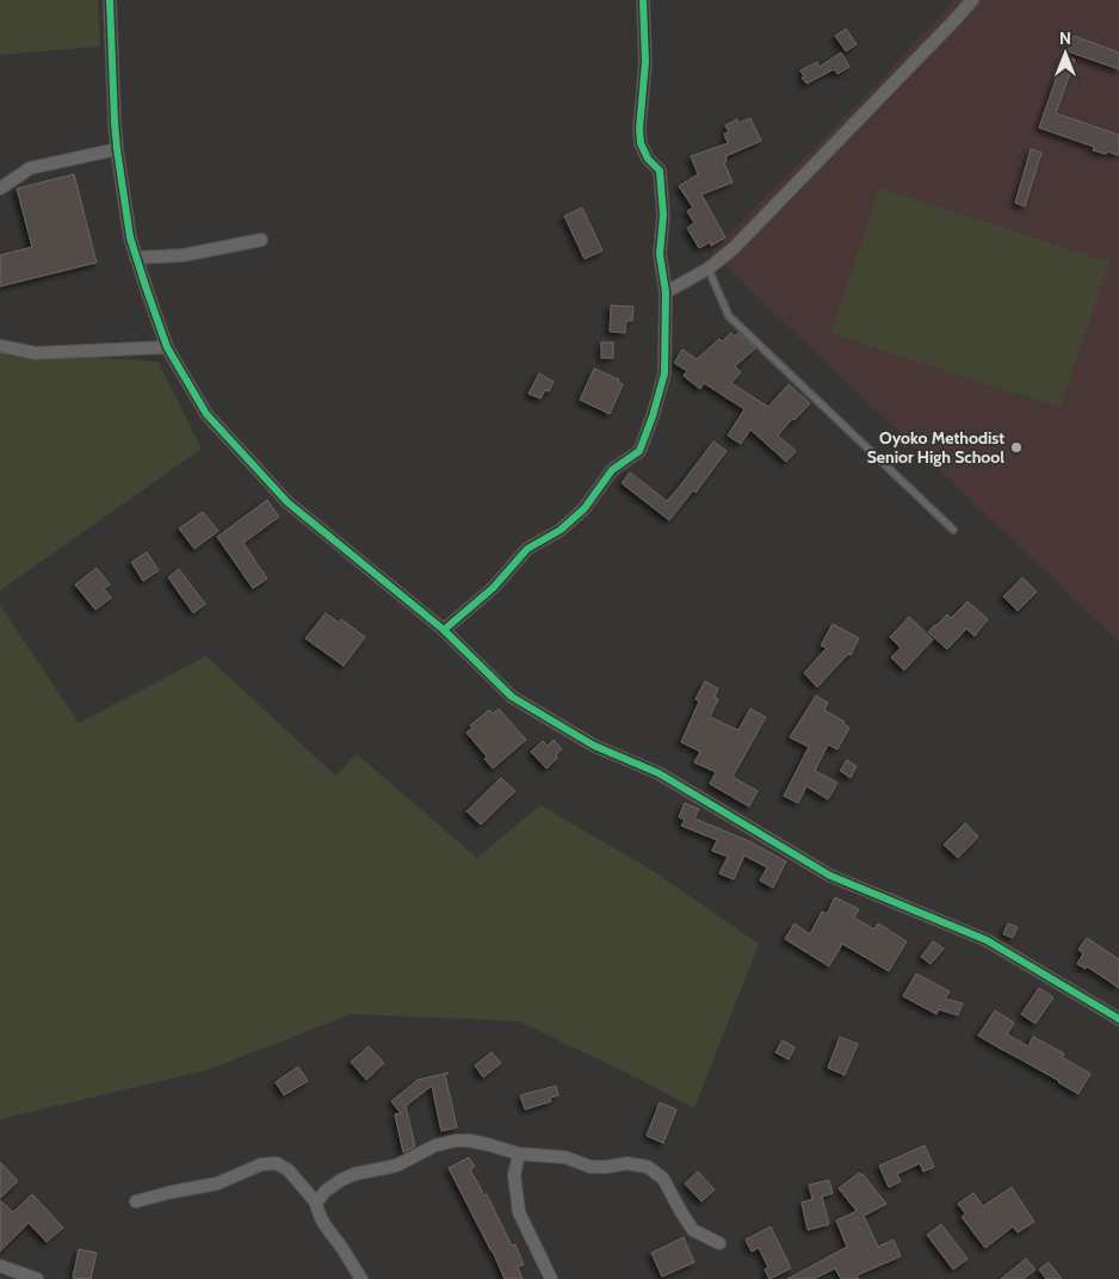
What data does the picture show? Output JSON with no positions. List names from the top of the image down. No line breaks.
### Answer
{"places":["Oyoko Methodist Senior High School"],"north":"top"}
